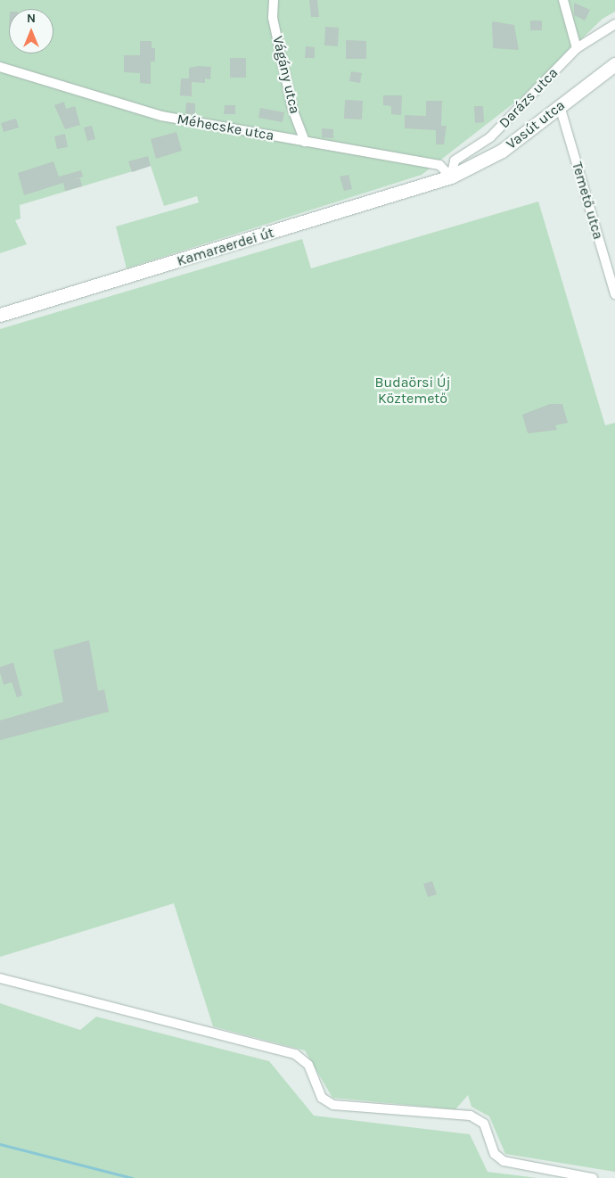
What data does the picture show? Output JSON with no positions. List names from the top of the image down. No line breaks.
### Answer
{"streets":{"street":["Vágány utca","Darázs utca","Vasút utca","Méhecske utca","Temető utca","Kamaraerdei út"]},"crossings":[["Vágány utca","Méhecske utca"],["Darázs utca","Vasút utca"],["Darázs utca","Méhecske utca"],["Darázs utca","Kamaraerdei út"],["Vasút utca","Méhecske utca"],["Vasút utca","Temető utca"],["Vasút utca","Kamaraerdei út"],["Méhecske utca","Kamaraerdei út"]],"parks":["Budaörsi Új Köztemető"],"north":"top"}
